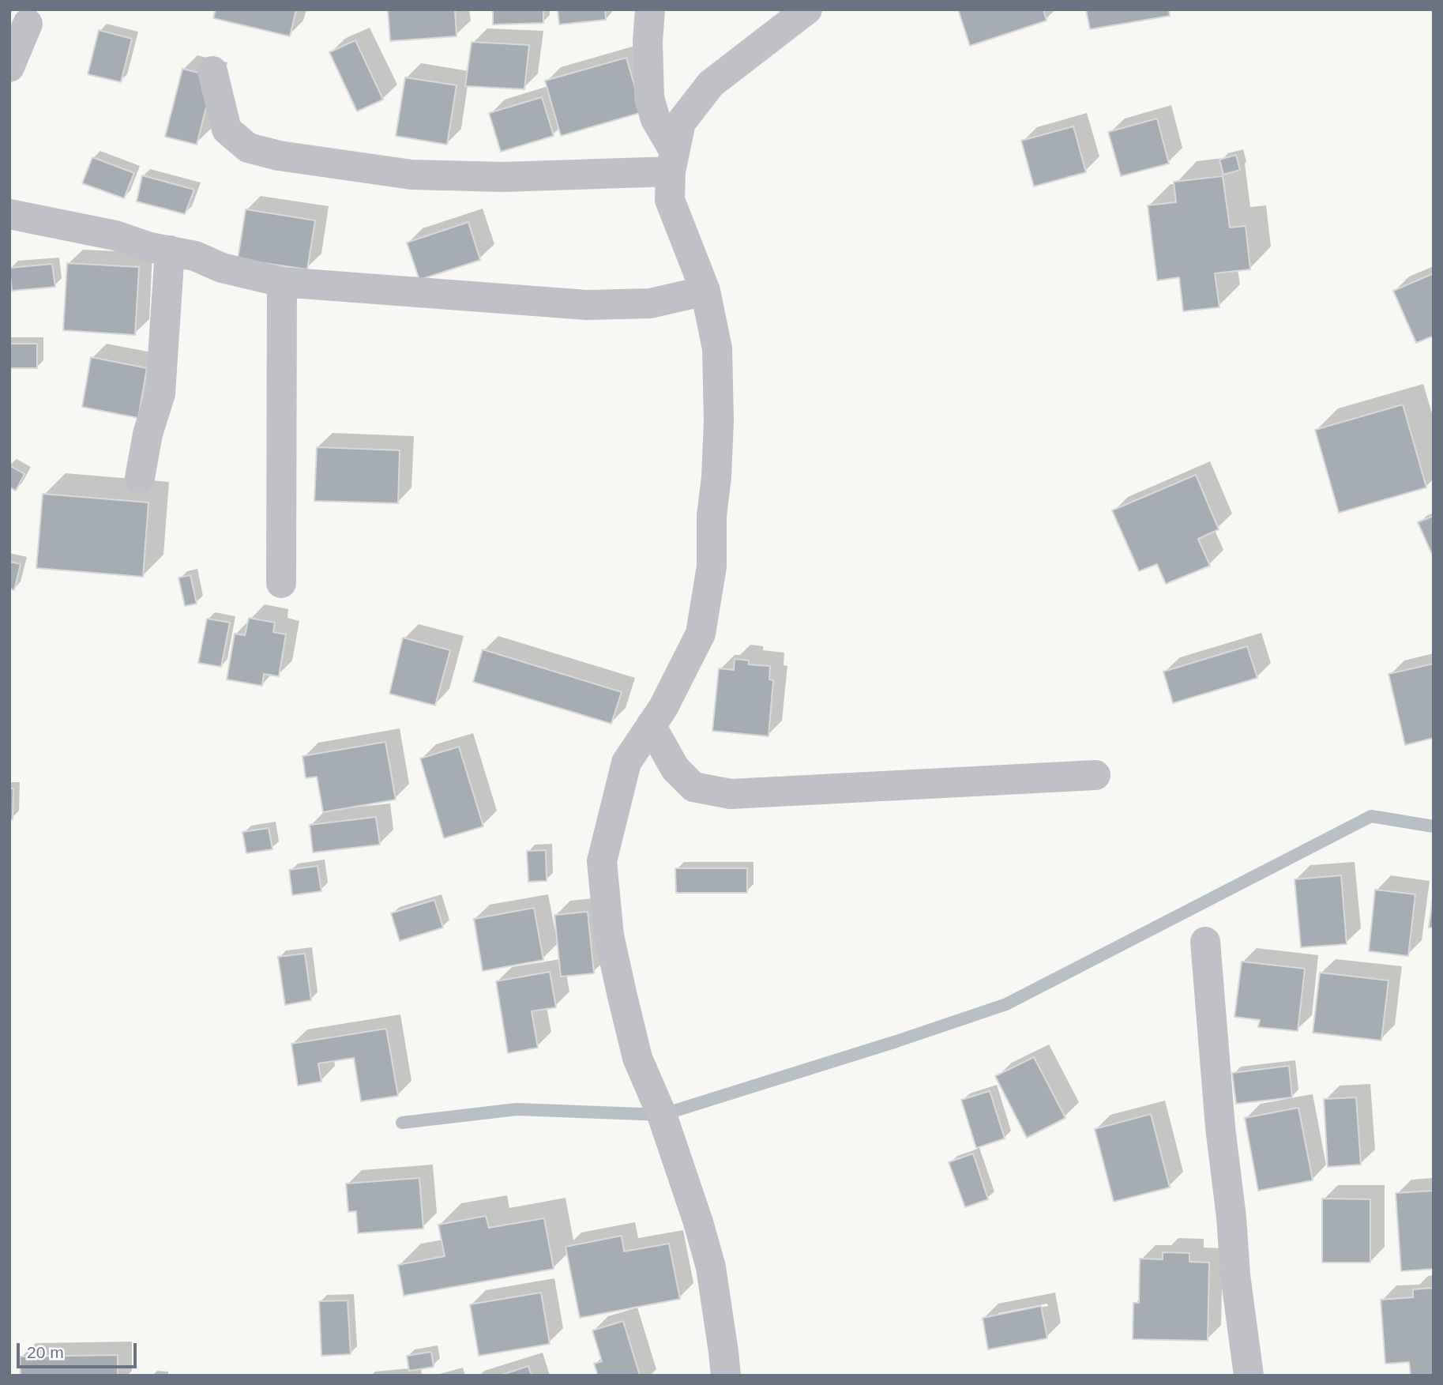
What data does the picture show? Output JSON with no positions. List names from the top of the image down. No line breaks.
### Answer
{"scale_bar":"20 m"}
